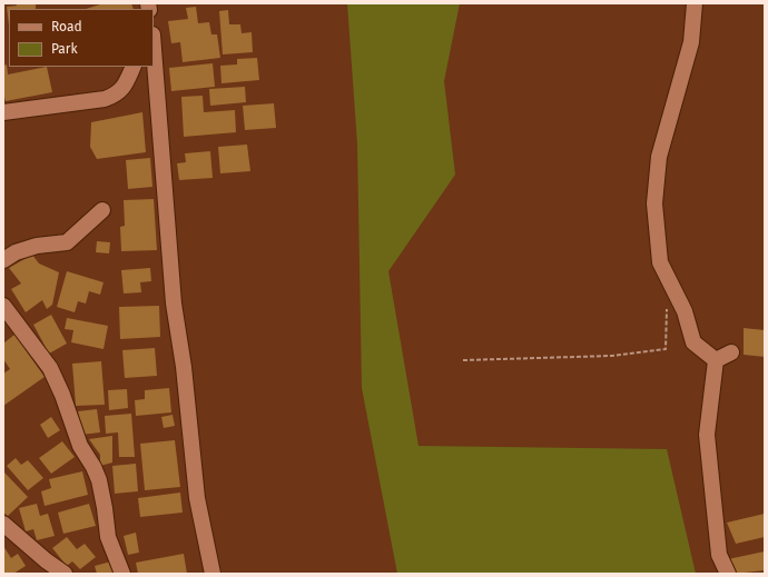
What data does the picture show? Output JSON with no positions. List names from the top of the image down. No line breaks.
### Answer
{"legend":["Road","Park"]}
